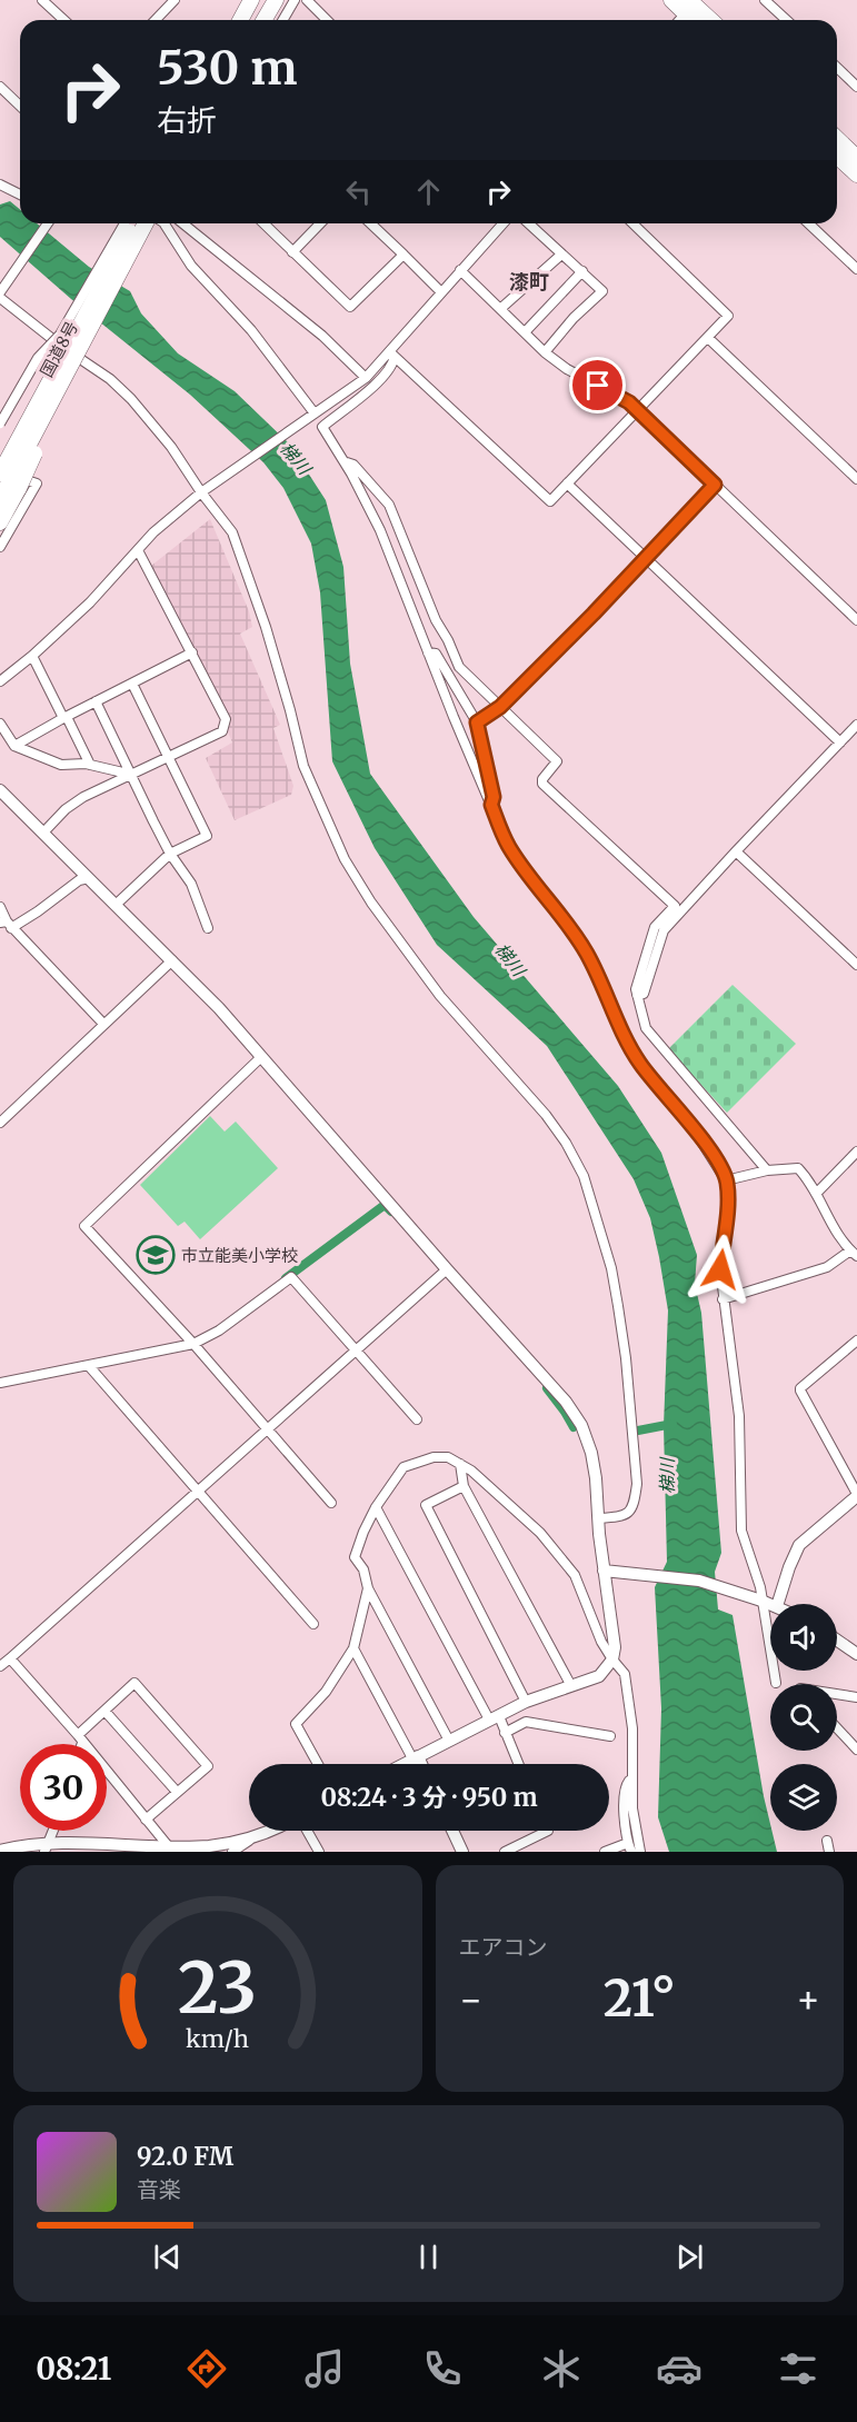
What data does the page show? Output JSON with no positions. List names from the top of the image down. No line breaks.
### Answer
{"streets":{"highway":["国道8号"]},"districts":["漆町"],"water":["梯川"],"places":{"school or university":["市立能美小学校"]},"page":{"turn":["530 m","右折"],"limit":"30","trip":"08:24 · 3 分 · 950 m","tile":"エアコン","heat":["−","21°","+"],"song":["92.0 FM","音楽"],"tabs":"08:21","gauge":["23","km/h"]}}
